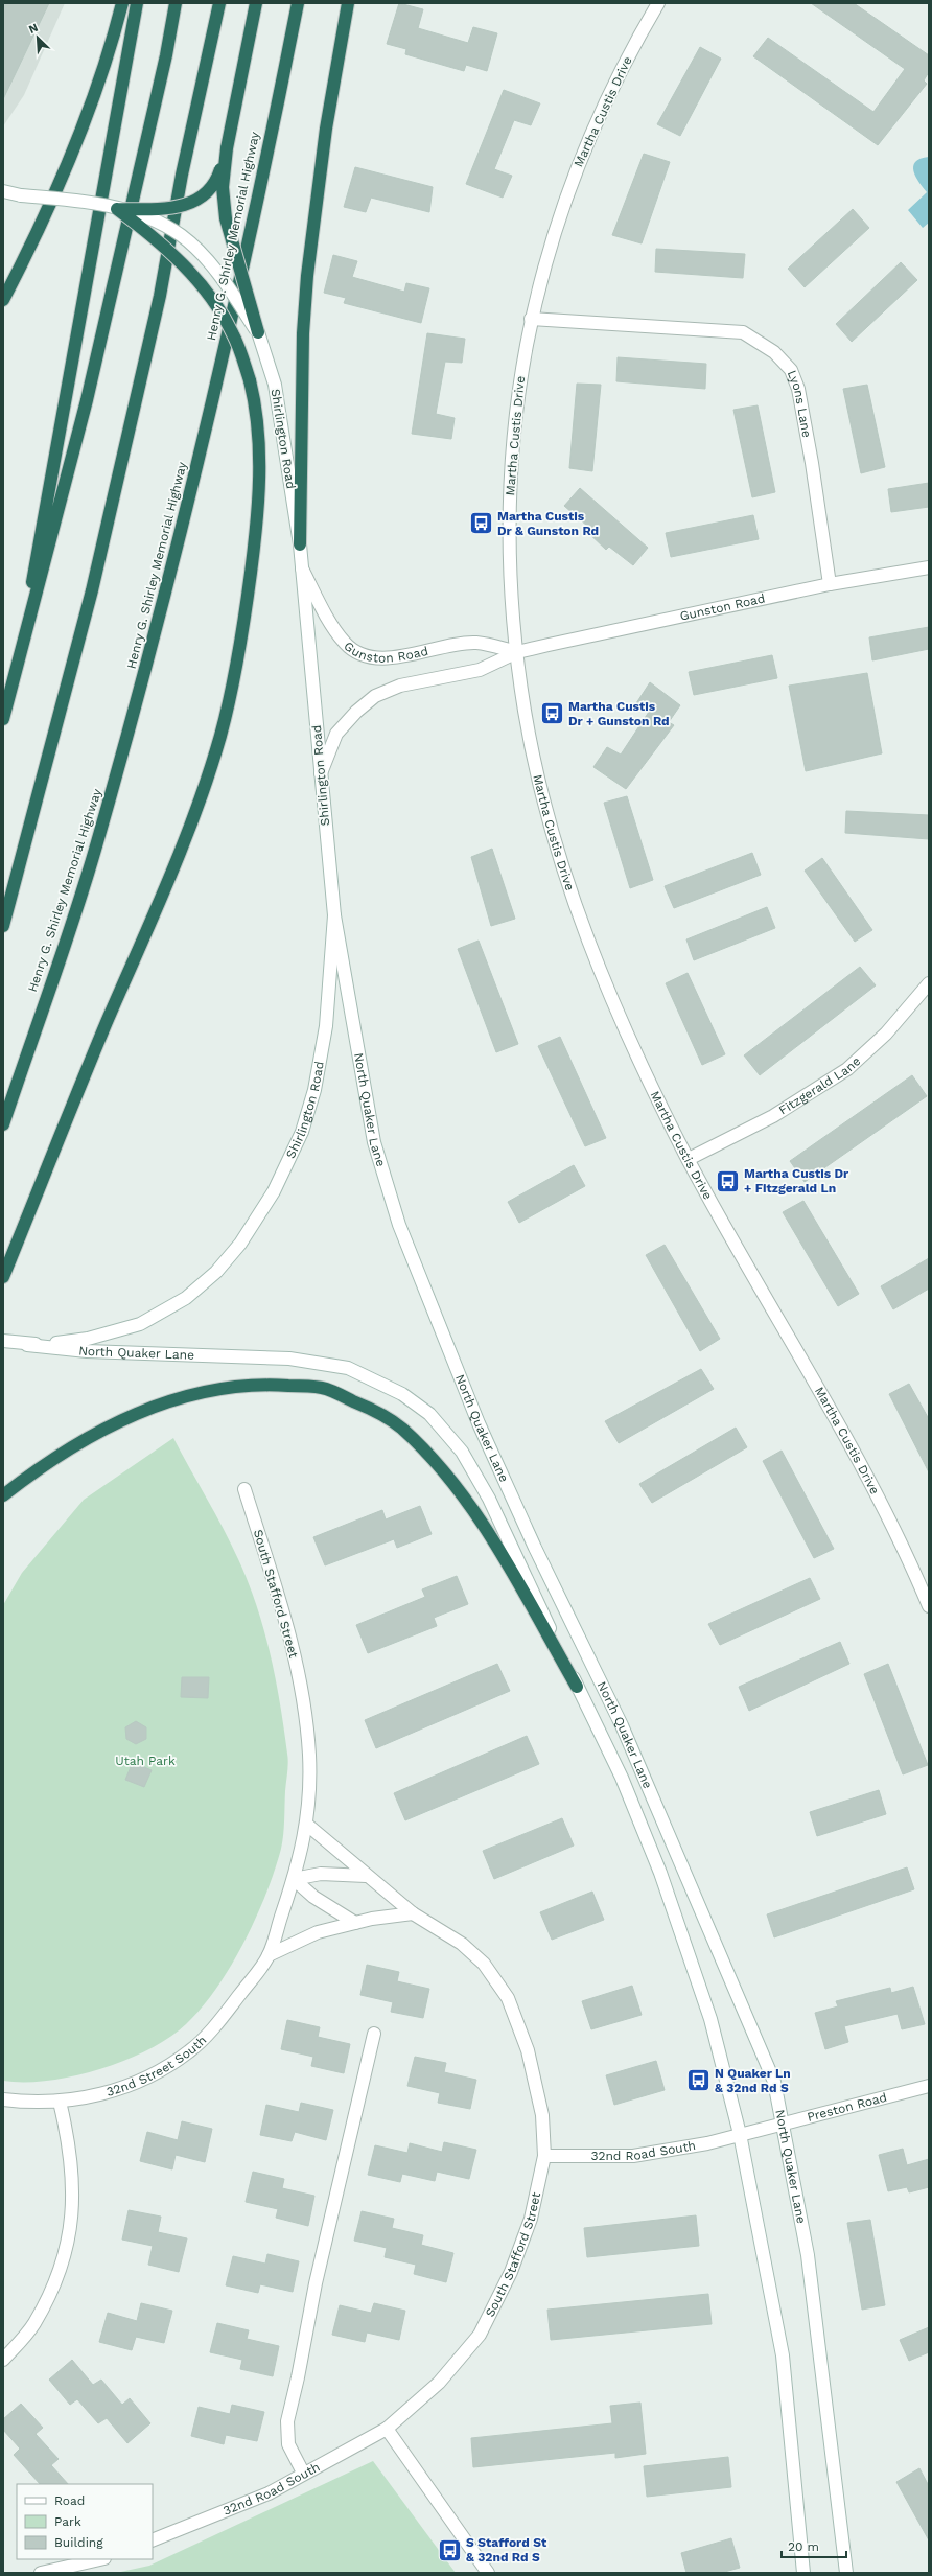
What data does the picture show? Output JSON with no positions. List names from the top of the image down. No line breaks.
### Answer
{"streets":{"highway":["Henry G. Shirley Memorial Highway"],"street":["Martha Custis Drive","Lyons Lane","Shirlington Road","Gunston Road","Fitzgerald Lane","North Quaker Lane","South Stafford Street","32nd Street South","Preston Road","32nd Road South"]},"crossings":[["Martha Custis Drive","Lyons Lane"],["Martha Custis Drive","Gunston Road"],["Martha Custis Drive","Fitzgerald Lane"],["Lyons Lane","Gunston Road"],["Shirlington Road","Gunston Road"],["Shirlington Road","North Quaker Lane"],["North Quaker Lane","Preston Road"],["North Quaker Lane","32nd Road South"],["South Stafford Street","32nd Street South"],["South Stafford Street","32nd Road South"],["Preston Road","32nd Road South"]],"parks":["Utah Park"],"places":{"bus stop":["Martha Custis Dr & Gunston Rd","Martha Custis Dr + Gunston Rd","Martha Custis Dr + Fitzgerald Ln","N Quaker Ln & 32nd Rd S","S Stafford St & 32nd Rd S"]},"legend":["Road","Park","Building"],"scale_bar":"20 m","north":"top left"}
